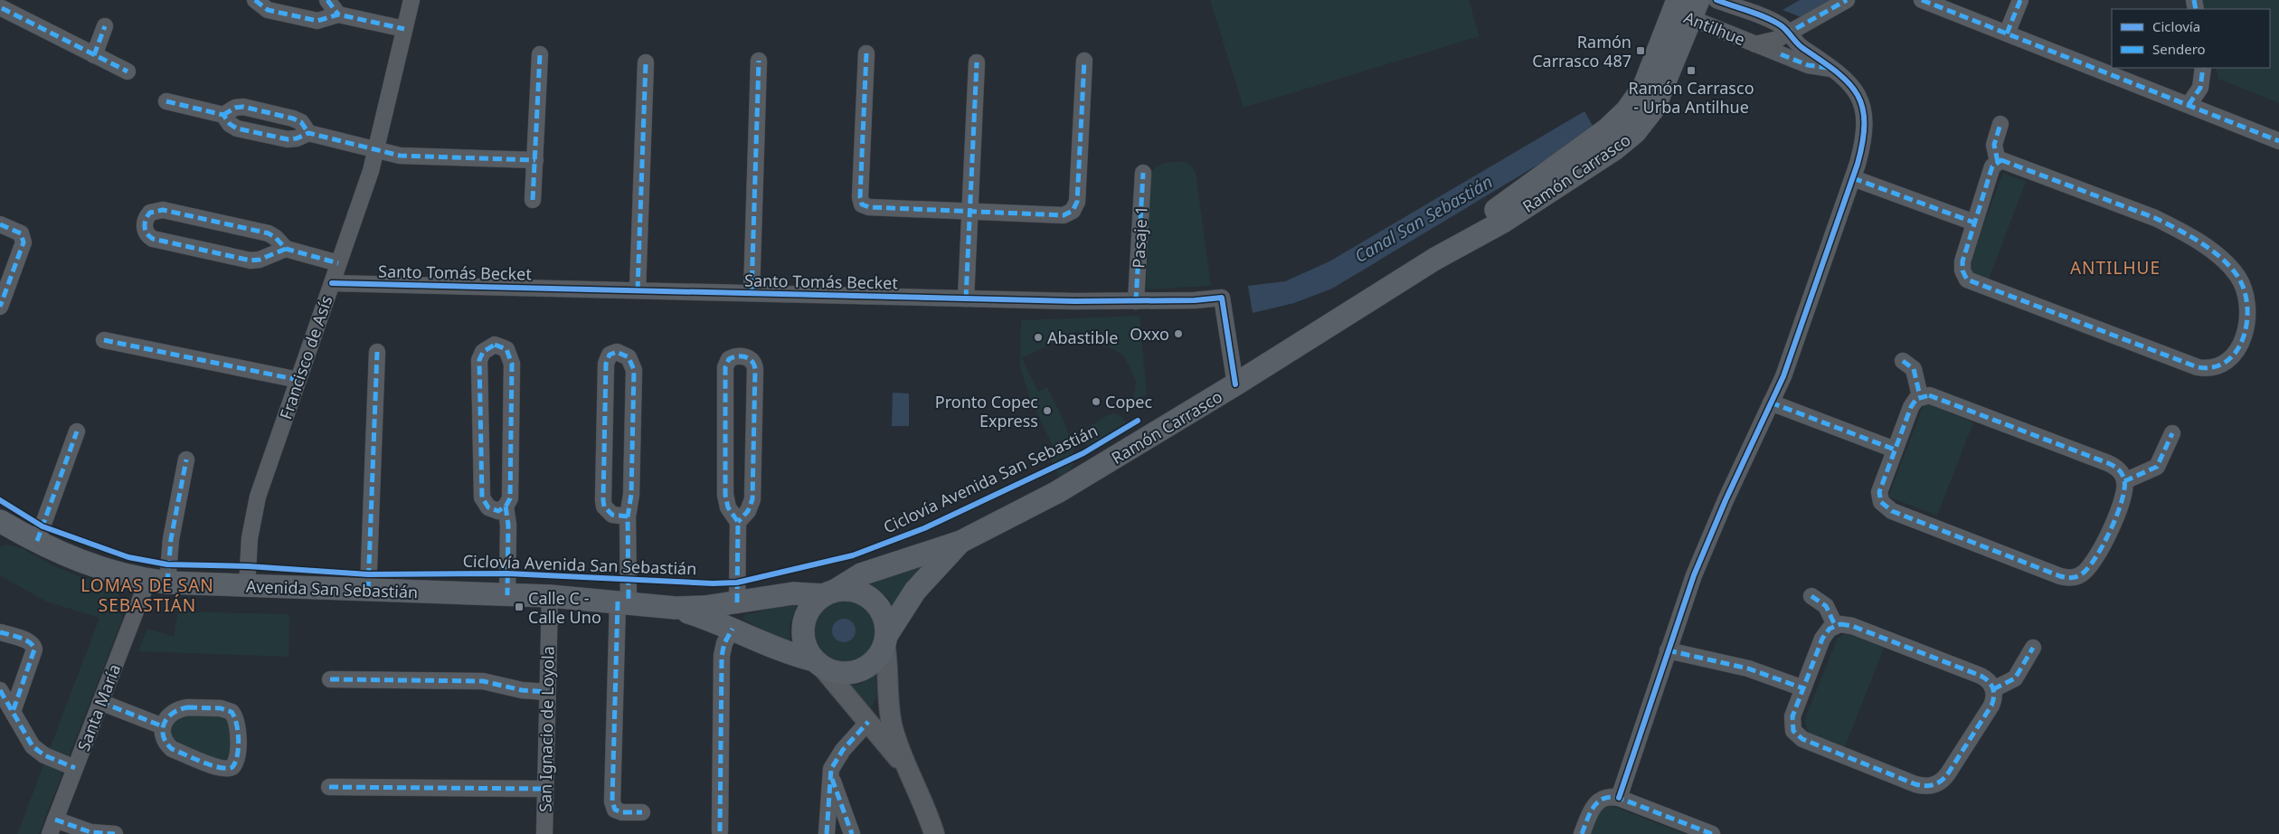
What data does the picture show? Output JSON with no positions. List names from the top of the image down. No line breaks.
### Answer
{"streets":{"main road":["Ramón Carrasco","Avenida San Sebastián"],"street":["Antilhue","Pasaje 1","Santo Tomás Becket","Francisco de Asís","Santa María","San Ignacio de Loyola"],"cycle path":["Ciclovía Avenida San Sebastián"]},"crossings":[["Antilhue","Ramón Carrasco"],["Ramón Carrasco","Santo Tomás Becket"],["Ramón Carrasco","Avenida San Sebastián"],["Pasaje 1","Santo Tomás Becket"],["Santo Tomás Becket","Francisco de Asís"],["Francisco de Asís","Avenida San Sebastián"],["Avenida San Sebastián","Santa María"],["Avenida San Sebastián","San Ignacio de Loyola"]],"districts":["ANTILHUE","LOMAS DE SAN SEBASTIÁN"],"water":["Canal San Sebastián"],"places":{"transit":["Ramón Carrasco 487","Ramón Carrasco - Urba Antilhue","Calle C - Calle Uno"],"other":["Oxxo","Abastible","Copec","Pronto Copec Express"]},"legend":["Ciclovía","Sendero"]}
